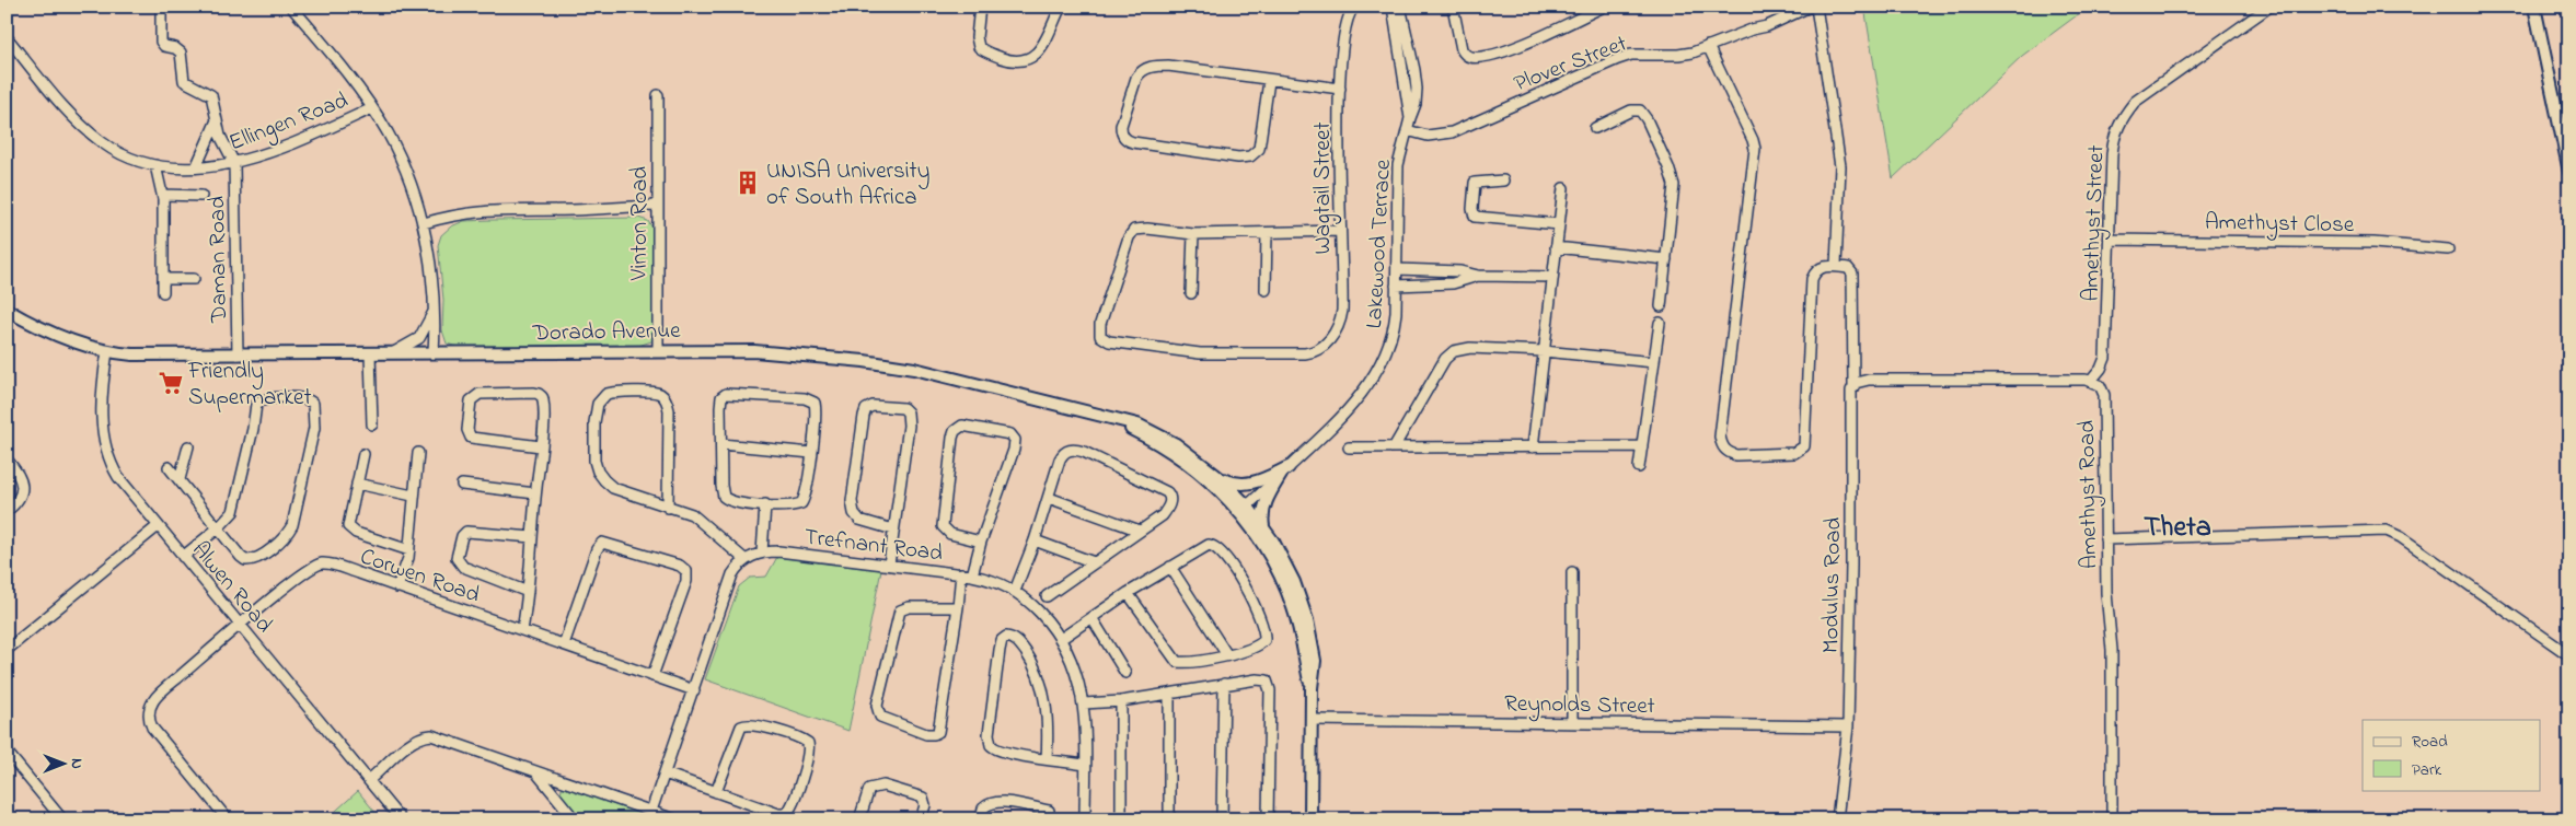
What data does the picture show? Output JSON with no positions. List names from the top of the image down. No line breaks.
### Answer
{"streets":{"street":["Plover Street","Ellingen Road","Wagtail Street","Amethyst Close","Vinton Road","Amethyst Street","Lakewood Terrace","Daman Road","Dorado Avenue","Amethyst Road","Trefnant Road","Corwen Road","Modulus Road","Alwen Road","Reynolds Street"]},"crossings":[["Plover Street","Lakewood Terrace"],["Ellingen Road","Daman Road"],["Ellingen Road","Dorado Avenue"],["Amethyst Close","Amethyst Street"],["Vinton Road","Dorado Avenue"],["Amethyst Street","Amethyst Road"],["Lakewood Terrace","Dorado Avenue"],["Daman Road","Dorado Avenue"],["Dorado Avenue","Alwen Road"],["Trefnant Road","Corwen Road"],["Corwen Road","Alwen Road"],["Modulus Road","Reynolds Street"]],"districts":["Theta"],"places":{"building":["UNISA University of South Africa"],"supermarket":["Friendly Supermarket"]},"legend":["Road","Park"],"north":"right"}
